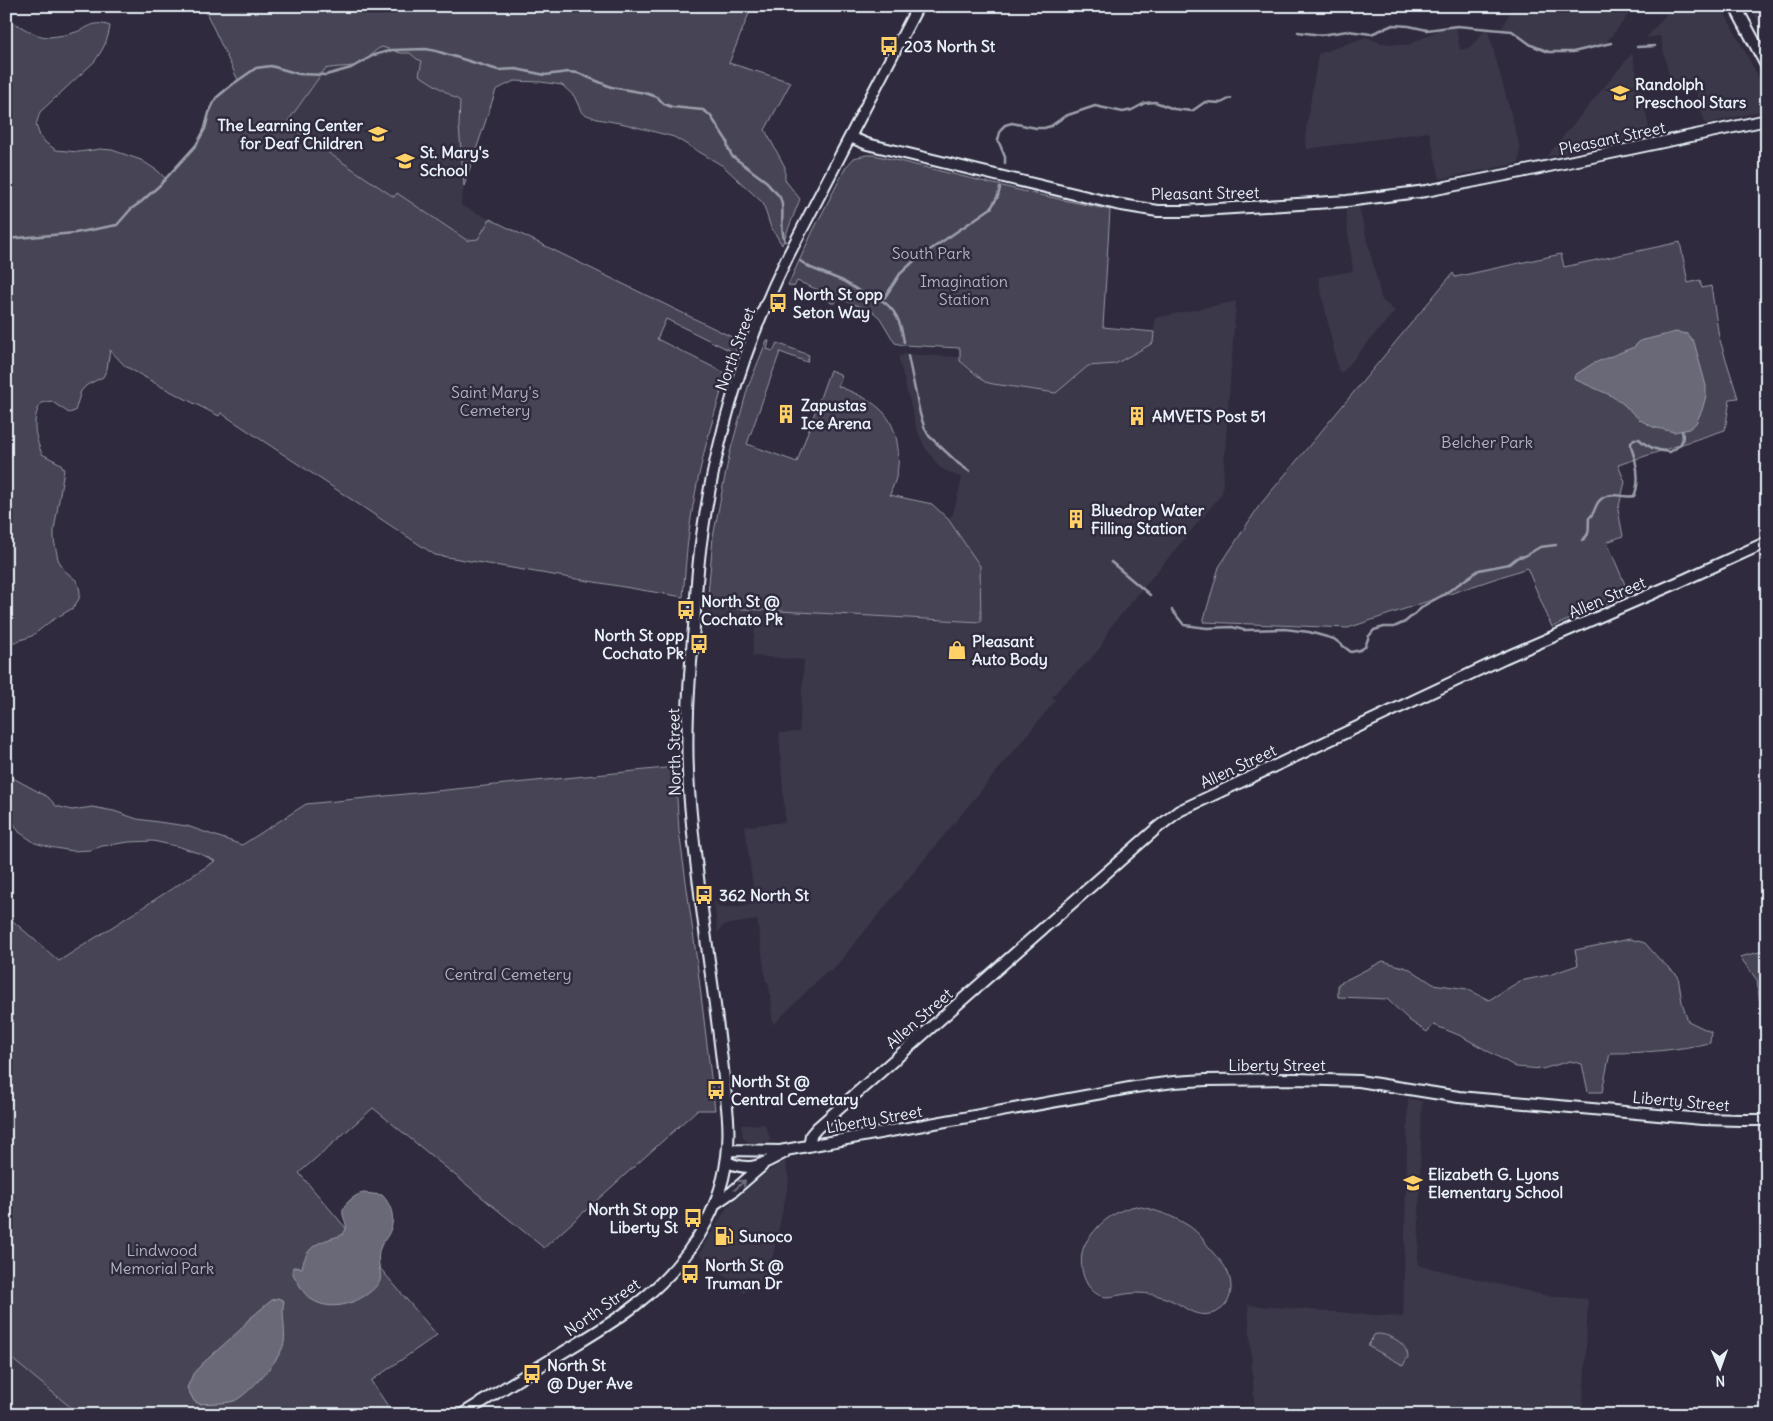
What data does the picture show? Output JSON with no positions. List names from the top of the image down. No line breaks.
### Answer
{"streets":{"main road":["Pleasant Street","North Street","Allen Street","Liberty Street"]},"crossings":[["Pleasant Street","North Street"],["North Street","Liberty Street"],["Allen Street","Liberty Street"]],"parks":["South Park","Imagination Station","Saint Mary's Cemetery","Belcher Park","Central Cemetery","Lindwood Memorial Park"],"places":{"bus stop":["203 North St","North St opp Seton Way","North St @ Cochato Pk","North St opp Cochato Pk","362 North St","North St @ Central Cemetary","North St opp Liberty St","North St @ Truman Dr","North St @ Dyer Ave"],"school or university":["Randolph Preschool Stars","The Learning Center for Deaf Children","St. Mary's School","Elizabeth G. Lyons Elementary School"],"building":["Zapustas Ice Arena","AMVETS Post 51","Bluedrop Water Filling Station"],"shop":["Pleasant Auto Body"],"fuel station":["Sunoco"]},"north":"bottom"}
